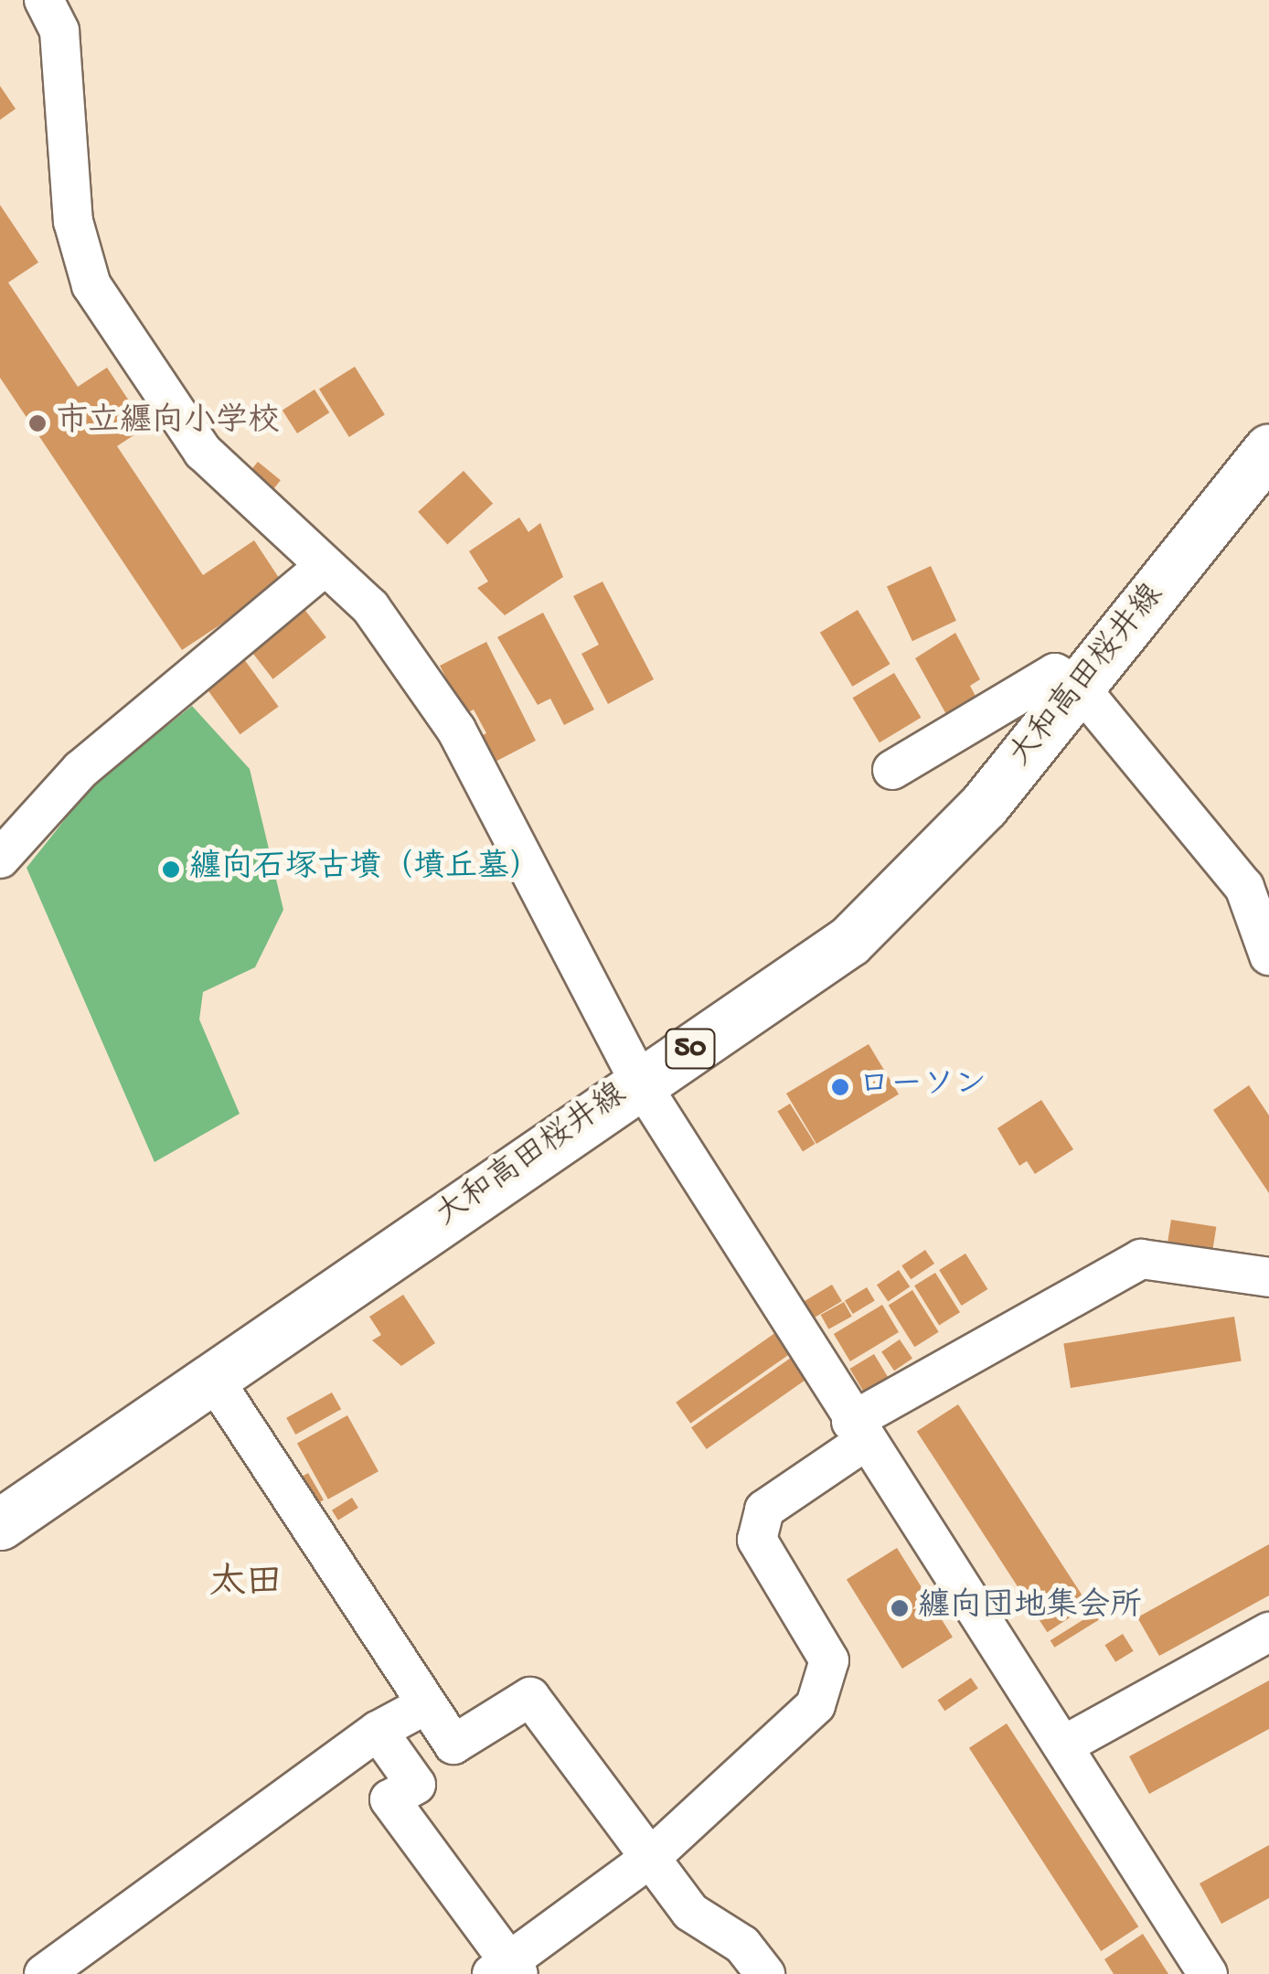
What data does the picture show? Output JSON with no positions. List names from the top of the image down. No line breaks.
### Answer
{"streets":{"main road":["大和高田桜井線","50"]},"districts":["太田"],"places":["市立纒向小学校","纏向石塚古墳（墳丘墓）","ローソン","纏向団地集会所"]}
